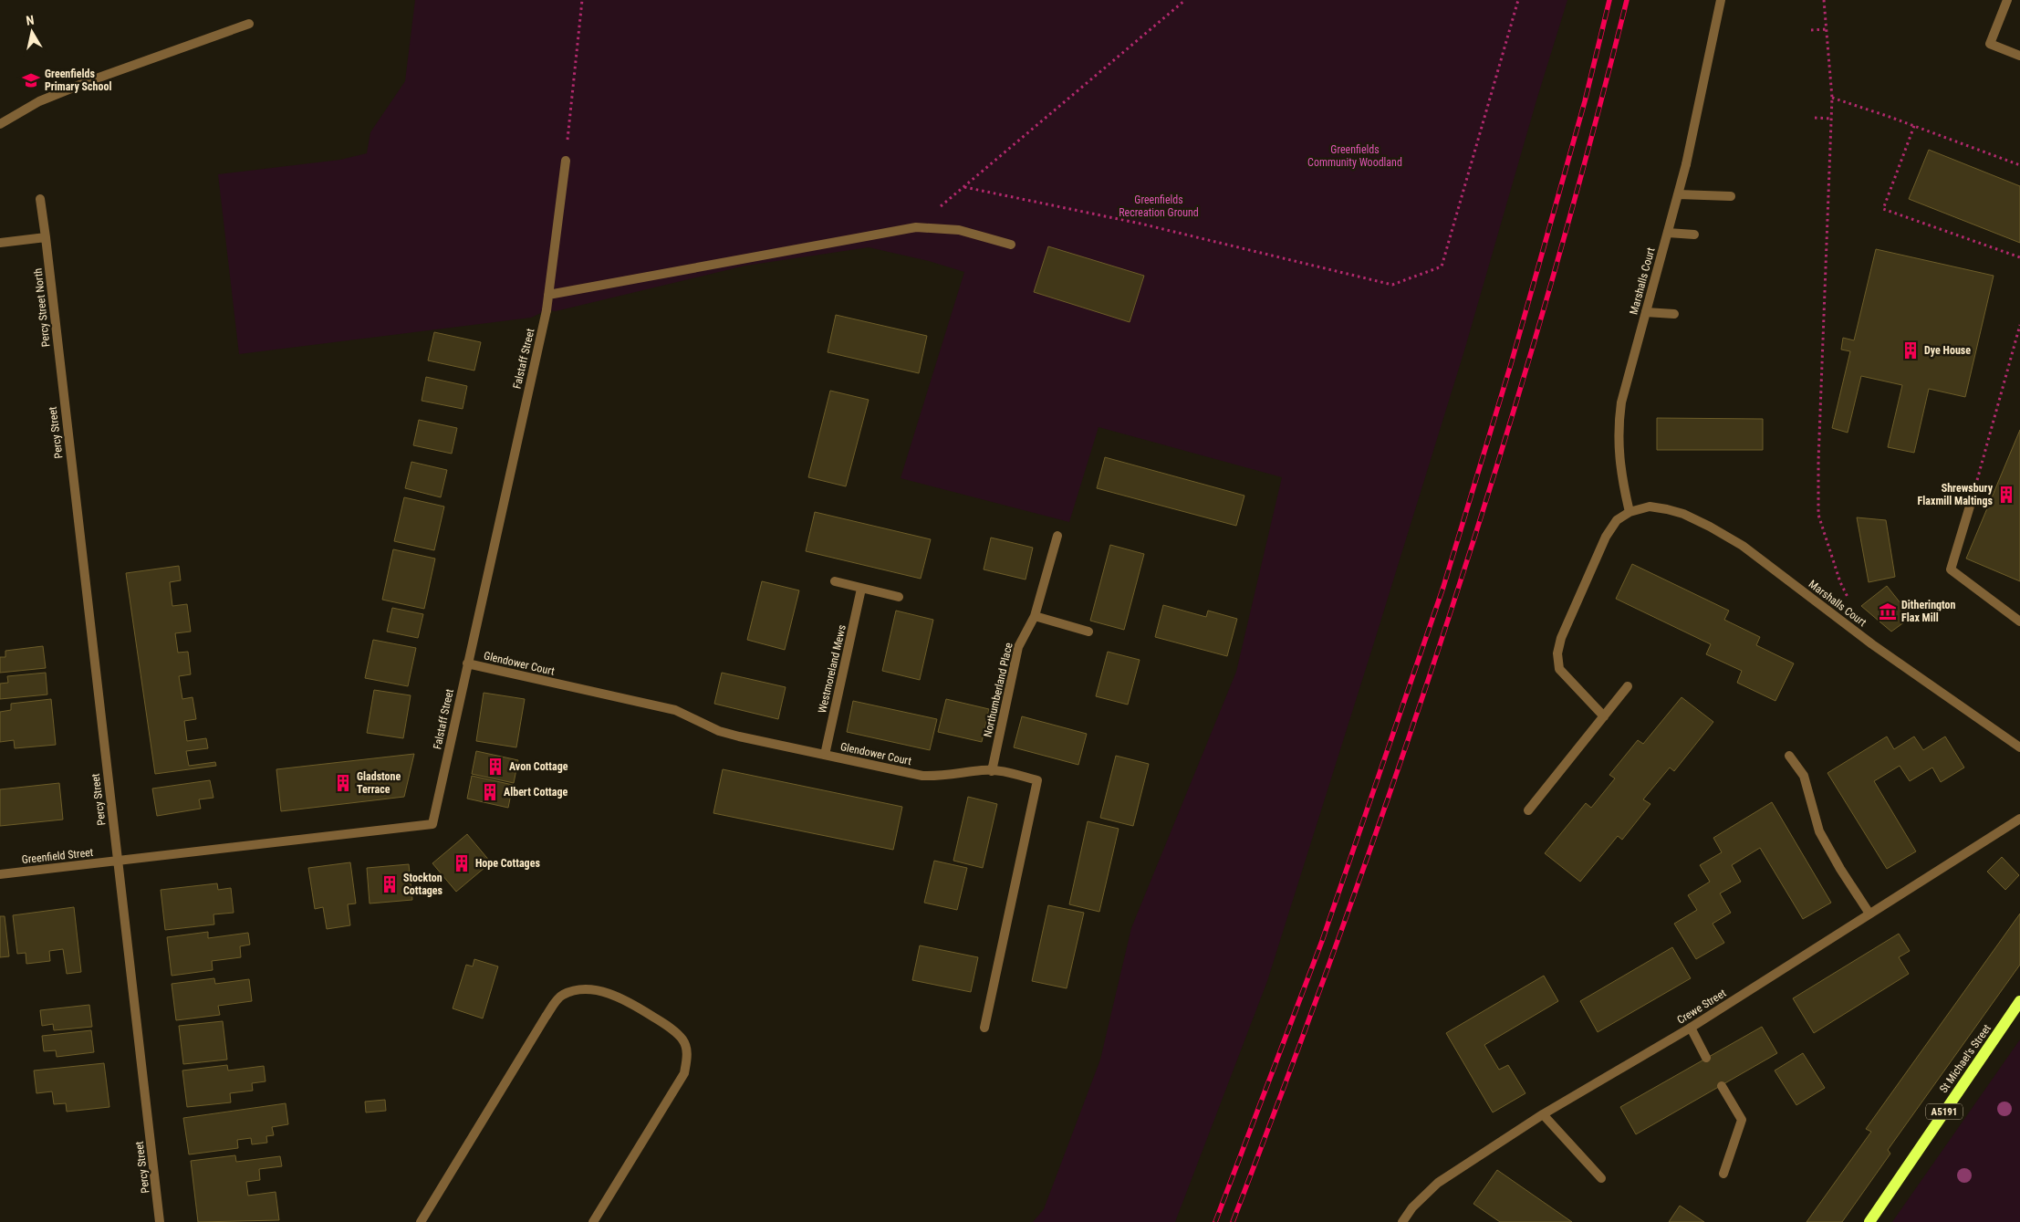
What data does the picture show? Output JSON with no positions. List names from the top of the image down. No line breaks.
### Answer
{"streets":{"main road":["St Michael's Street","A5191"],"street":["Marshalls Court","Percy Street North","Falstaff Street","Percy Street","Glendower Court","Westmoreland Mews","Northumberland Place","Greenfield Street","Crewe Street"]},"crossings":[["Percy Street North","Percy Street"],["Falstaff Street","Percy Street"],["Falstaff Street","Glendower Court"],["Falstaff Street","Greenfield Street"],["Percy Street","Greenfield Street"],["Glendower Court","Westmoreland Mews"],["Glendower Court","Northumberland Place"]],"parks":["Greenfields Community Woodland","Greenfields Recreation Ground"],"places":{"school or university":["Greenfields Primary School"],"building":["Dye House","Shrewsbury Flaxmill Maltings","Avon Cottage","Gladstone Terrace","Albert Cottage","Hope Cottages","Stockton Cottages"],"museum":["Ditherington Flax Mill"]},"north":"top"}
